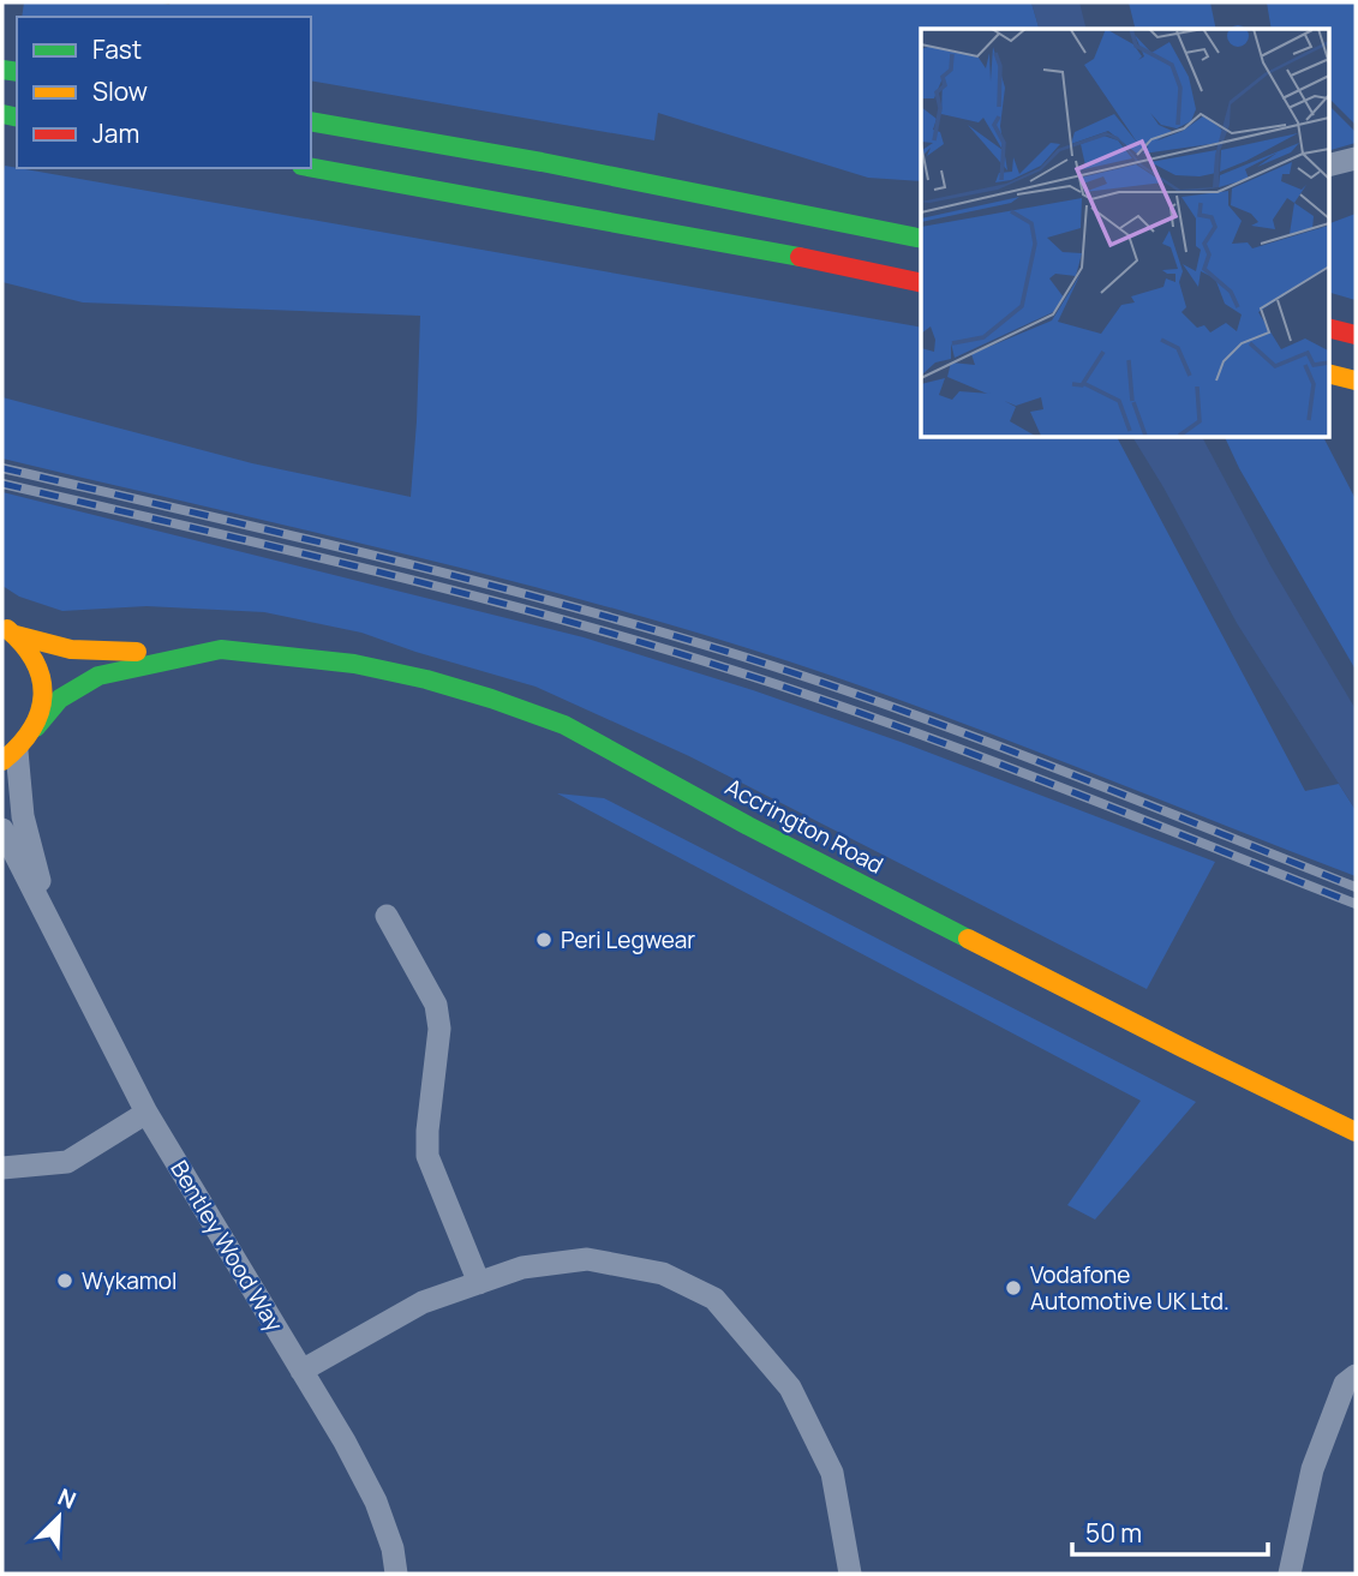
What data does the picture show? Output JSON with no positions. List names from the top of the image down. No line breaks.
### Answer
{"streets":{"highway":["Accrington Road"],"street":["Bentley Wood Way"]},"crossings":[["Accrington Road","Bentley Wood Way"]],"places":["Peri Legwear","Wykamol","Vodafone Automotive UK Ltd."],"legend":["Fast","Slow","Jam"],"scale_bar":"50 m","north":"top right"}
